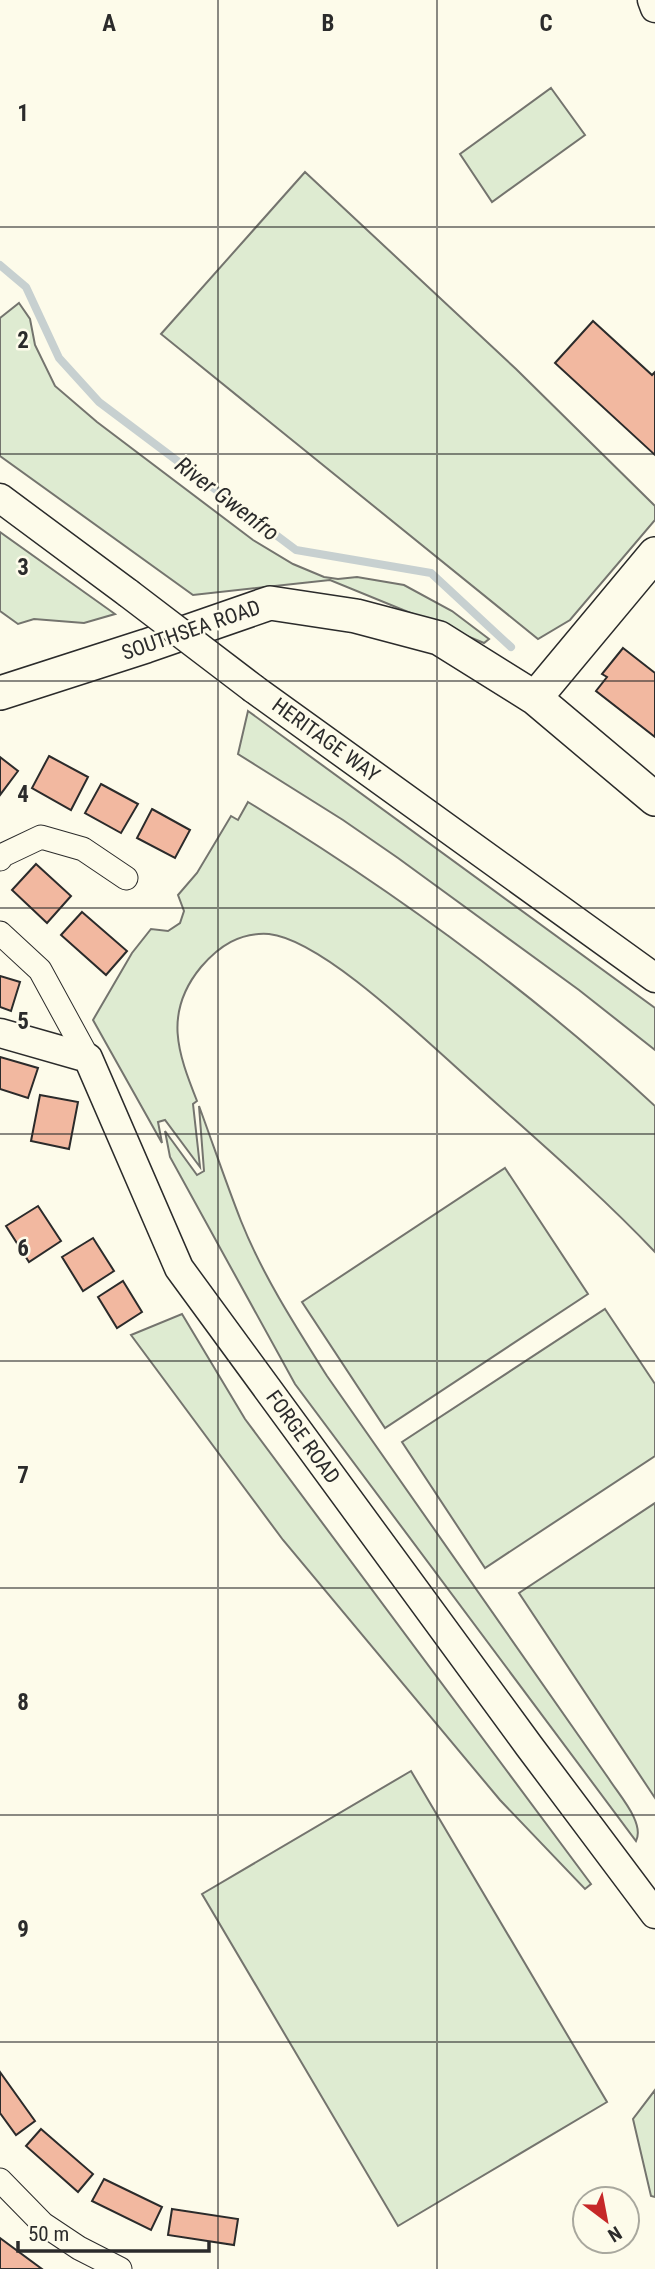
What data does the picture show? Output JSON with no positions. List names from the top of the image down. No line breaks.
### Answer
{"streets":{"main road":["SOUTHSEA ROAD"],"street":["HERITAGE WAY","FORGE ROAD"]},"water":["River Gwenfro"],"scale_bar":"50 m","north":"bottom right","grid":{"columns":["A","B","C"],"rows":["1","2","3","4","5","6","7","8","9"]}}
